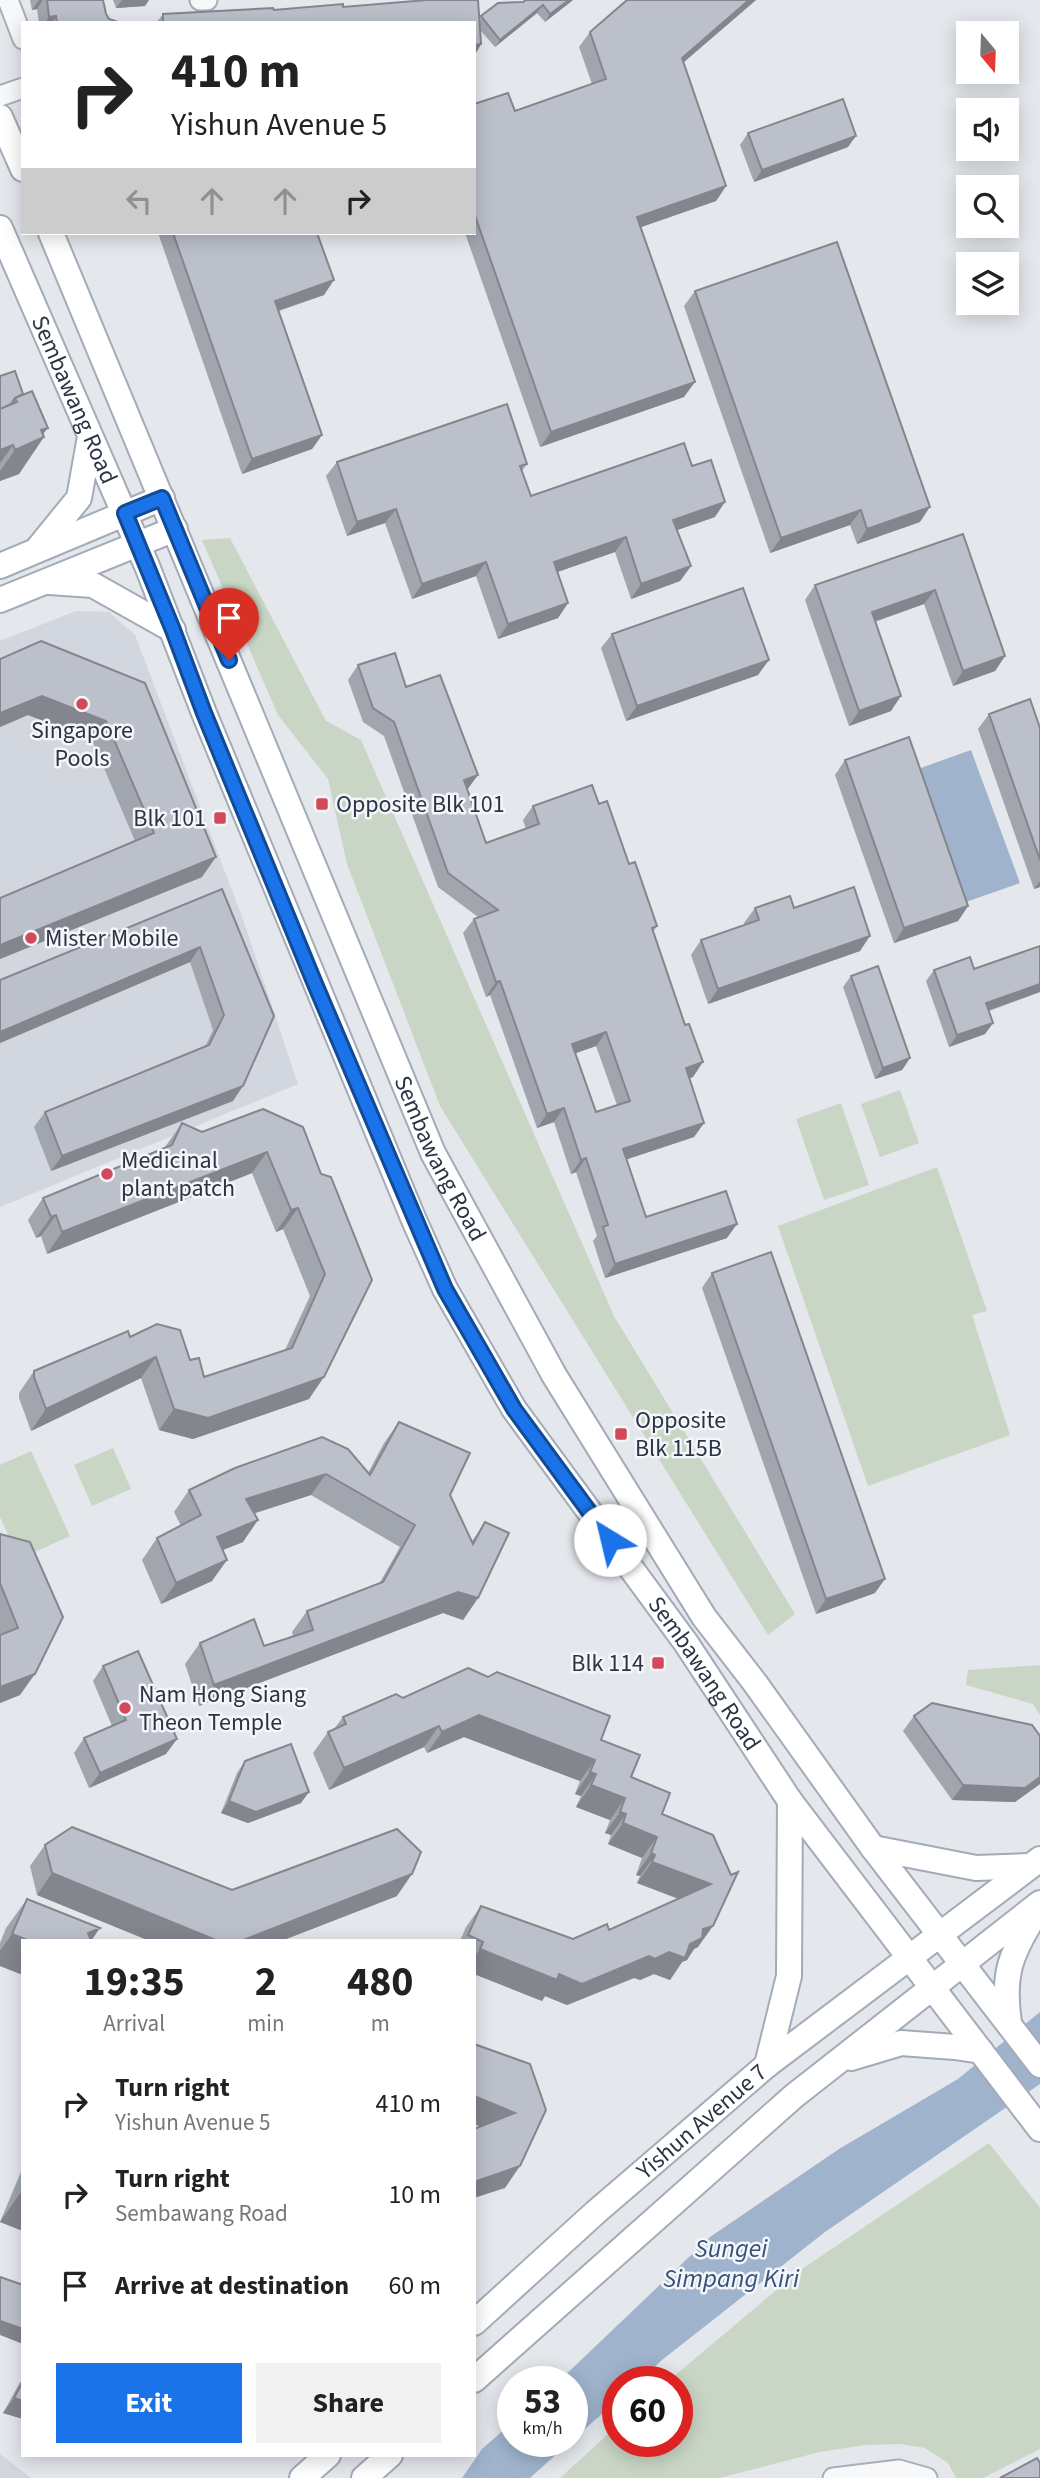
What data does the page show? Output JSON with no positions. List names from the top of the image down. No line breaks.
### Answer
{"streets":{"main road":["Sembawang Road","Yishun Avenue 7"]},"crossings":[["Sembawang Road","Yishun Avenue 7"]],"water":["Sungei Simpang Kiri"],"places":{"other":["Singapore Pools","Mister Mobile","Medicinal plant patch","Nam Hong Siang Theon Temple"],"transit":["Opposite Blk 101","Blk 101","Opposite Blk 115B","Blk 114"]},"north":"bottom","page":{"turn":["410 m","Yishun Avenue 5"],"eta":["19:35","Arrival","2","min","480","m"],"list":[{"name":"Turn right","note":"Yishun Avenue 5","value":"410 m"},{"name":"Turn right","note":"Sembawang Road","value":"10 m"},{"name":"Arrive at destination","value":"60 m"}],"buttons":["Exit","Share"],"speed":"53 km/h","limit":"60"}}
